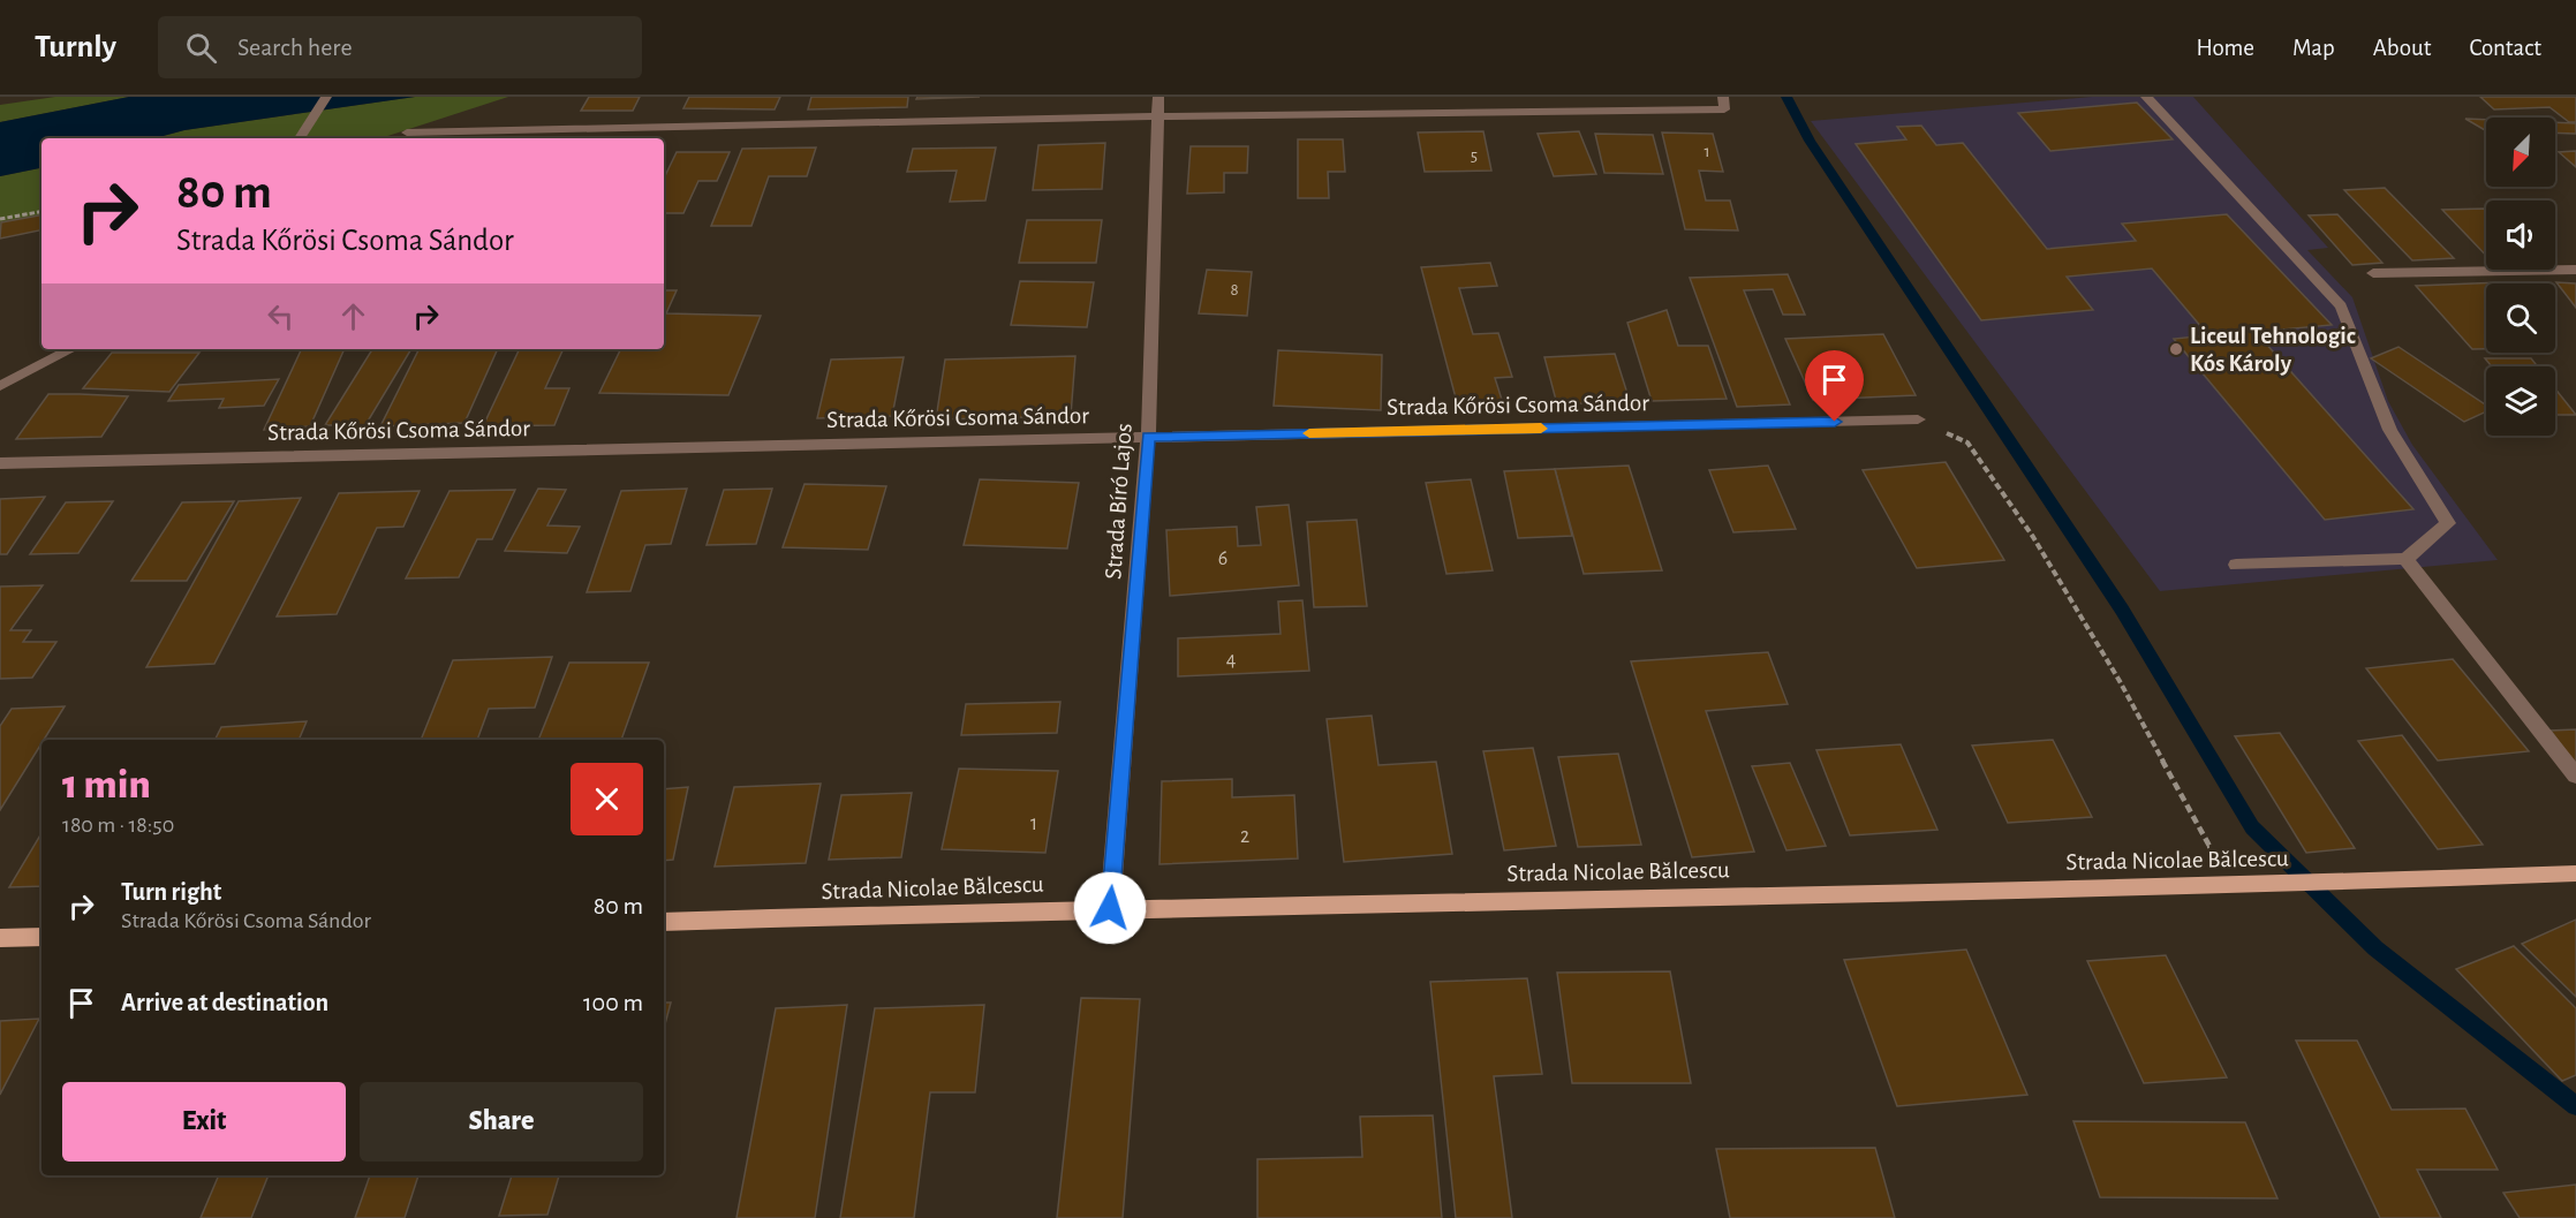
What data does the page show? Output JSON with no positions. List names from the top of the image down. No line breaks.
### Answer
{"streets":{"main road":["Strada Nicolae Bălcescu"],"street":["Strada Kőrösi Csoma Sándor","Strada Bíró Lajos"]},"crossings":[["Strada Kőrösi Csoma Sándor","Strada Bíró Lajos"],["Strada Bíró Lajos","Strada Nicolae Bălcescu"]],"places":["Liceul Tehnologic Kós Károly"],"house_numbers":["1","5","8","6","4","1","2"],"north":"bottom left","page":{"header":"Turnly","search":"Search here","nav":["Home","Map","About","Contact"],"turn":["80 m","Strada Kőrösi Csoma Sándor"],"heading":["1 min","180 m · 18:50"],"list":[{"name":"Turn right","note":"Strada Kőrösi Csoma Sándor","value":"80 m"},{"name":"Arrive at destination","value":"100 m"}],"buttons":["Exit","Share"]}}
